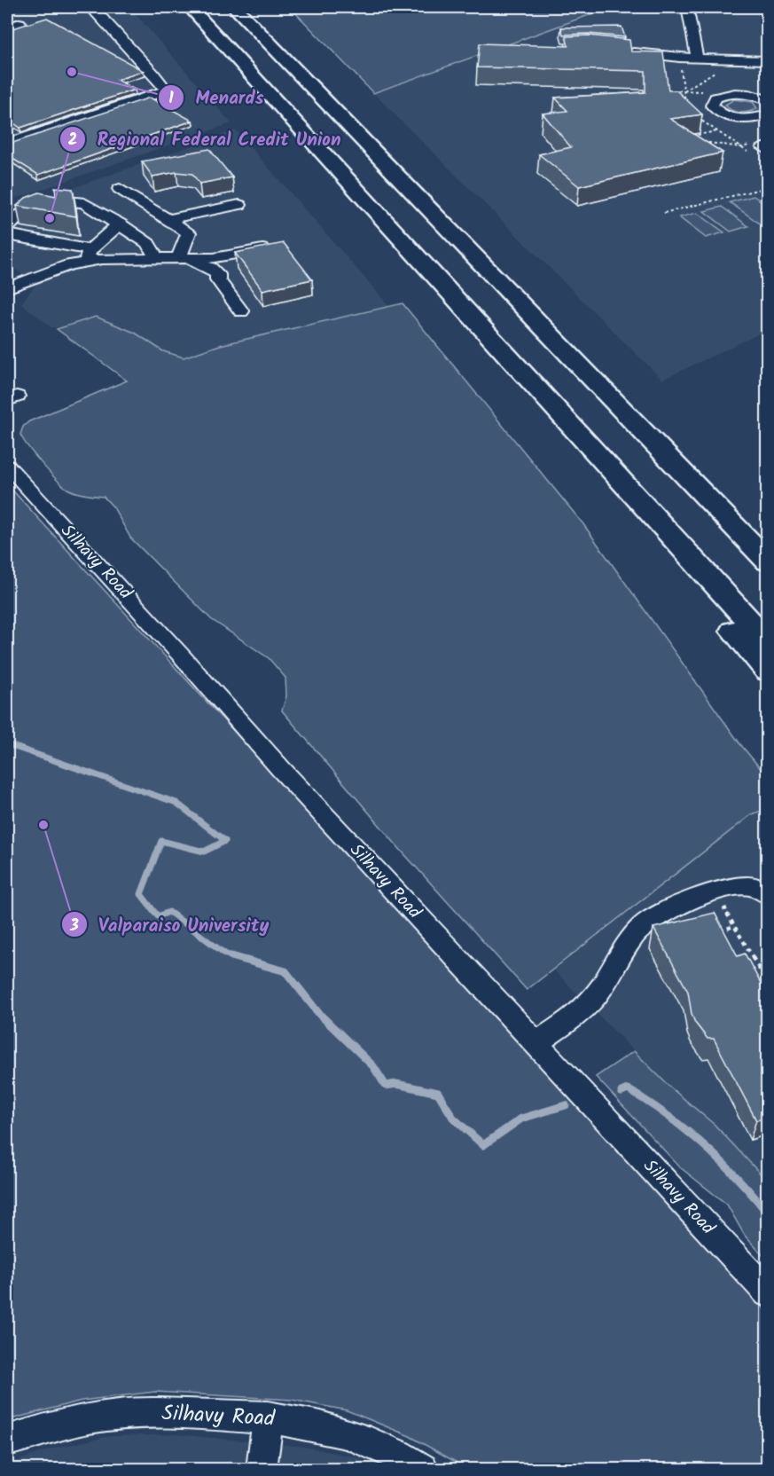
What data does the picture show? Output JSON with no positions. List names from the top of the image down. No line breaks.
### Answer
{"streets":{"street":["Silhavy Road"]},"places":["Menards","Regional Federal Credit Union","Valparaiso University"]}
